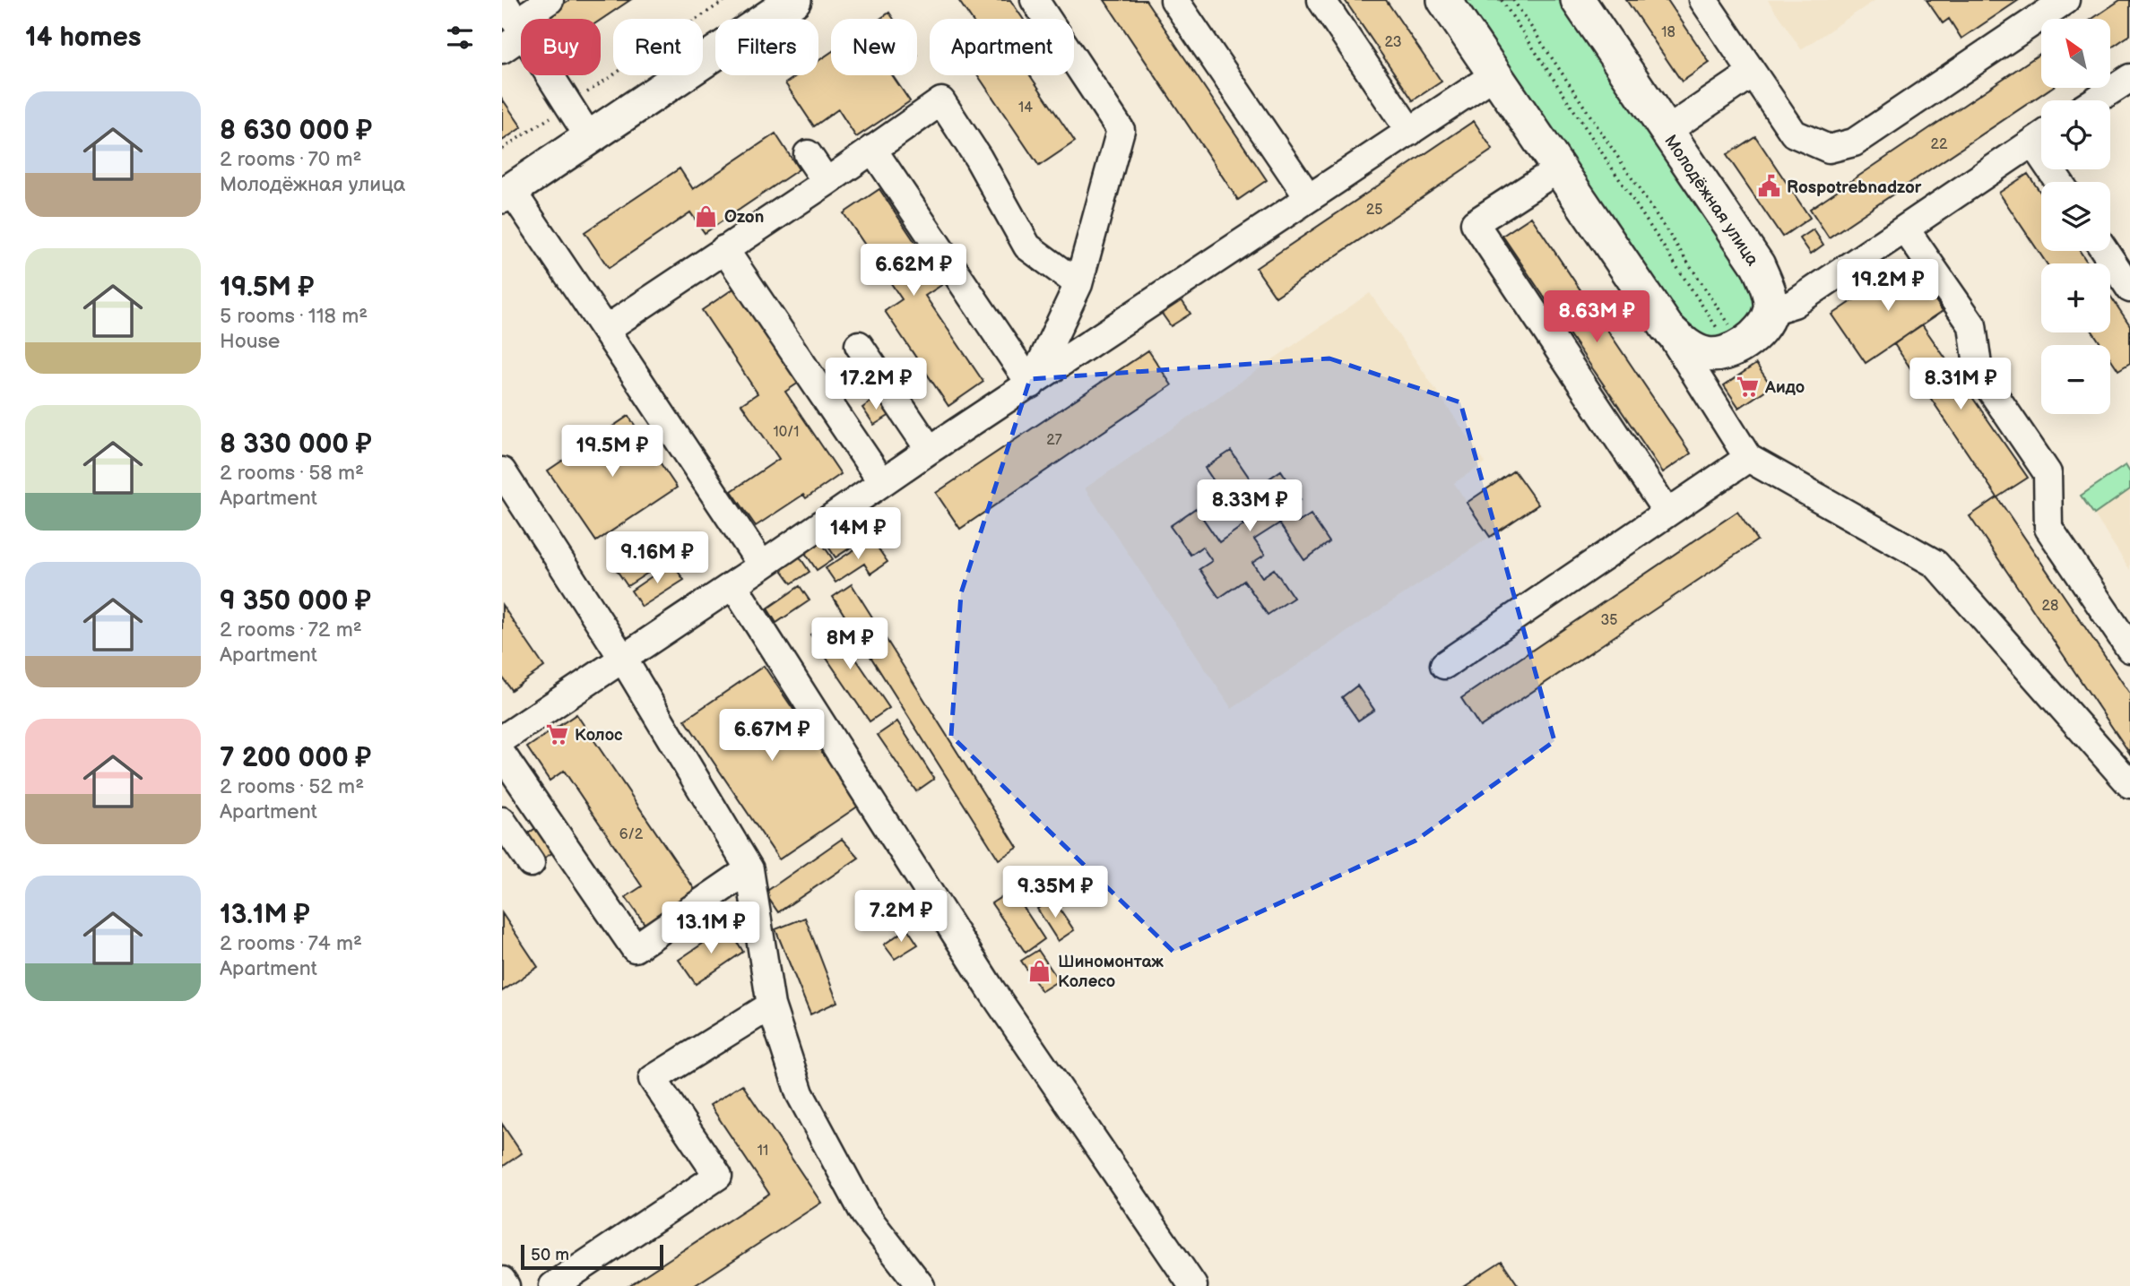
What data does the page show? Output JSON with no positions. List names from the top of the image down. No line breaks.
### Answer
{"streets":{"main road":["Молодёжная улица"]},"places":{"public building":["Rospotrebnadzor"],"shop":["Ozon","Шиномонтаж Колесо"],"supermarket":["Аидо","Колос"]},"house_numbers":["18","23","14","22","25","10/1","27","28","35","6/2","11"],"scale_bar":"50 m","north":"top left","page":{"heading":"14 homes","map_buttons":["+","−"],"chip":["Buy","Rent","Filters","New","Apartment"],"list":[{"name":"8 630 000 ₽","note":"2 rooms · 70 m² · Молодёжная улица"},{"name":"19.5M ₽","note":"5 rooms · 118 m² · House"},{"name":"8 330 000 ₽","note":"2 rooms · 58 m² · Apartment"},{"name":"9 350 000 ₽","note":"2 rooms · 72 m² · Apartment"},{"name":"7 200 000 ₽","note":"2 rooms · 52 m² · Apartment"},{"name":"13.1M ₽","note":"2 rooms · 74 m² · Apartment"}],"price":["6.62M ₽","19.2M ₽","8.63M ₽","17.2M ₽","8.31M ₽","19.5M ₽","8.33M ₽","14M ₽","9.16M ₽","8M ₽","6.67M ₽","9.35M ₽","7.2M ₽","13.1M ₽"],"scale":"50 m"}}
